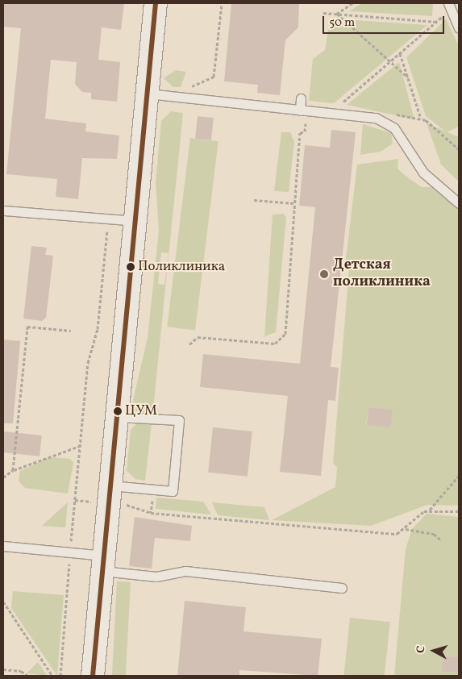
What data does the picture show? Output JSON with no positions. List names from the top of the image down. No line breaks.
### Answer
{"places":["Поликлиника","Детская поликлиника","ЦУМ"],"scale_bar":"50 m","north":"left"}
